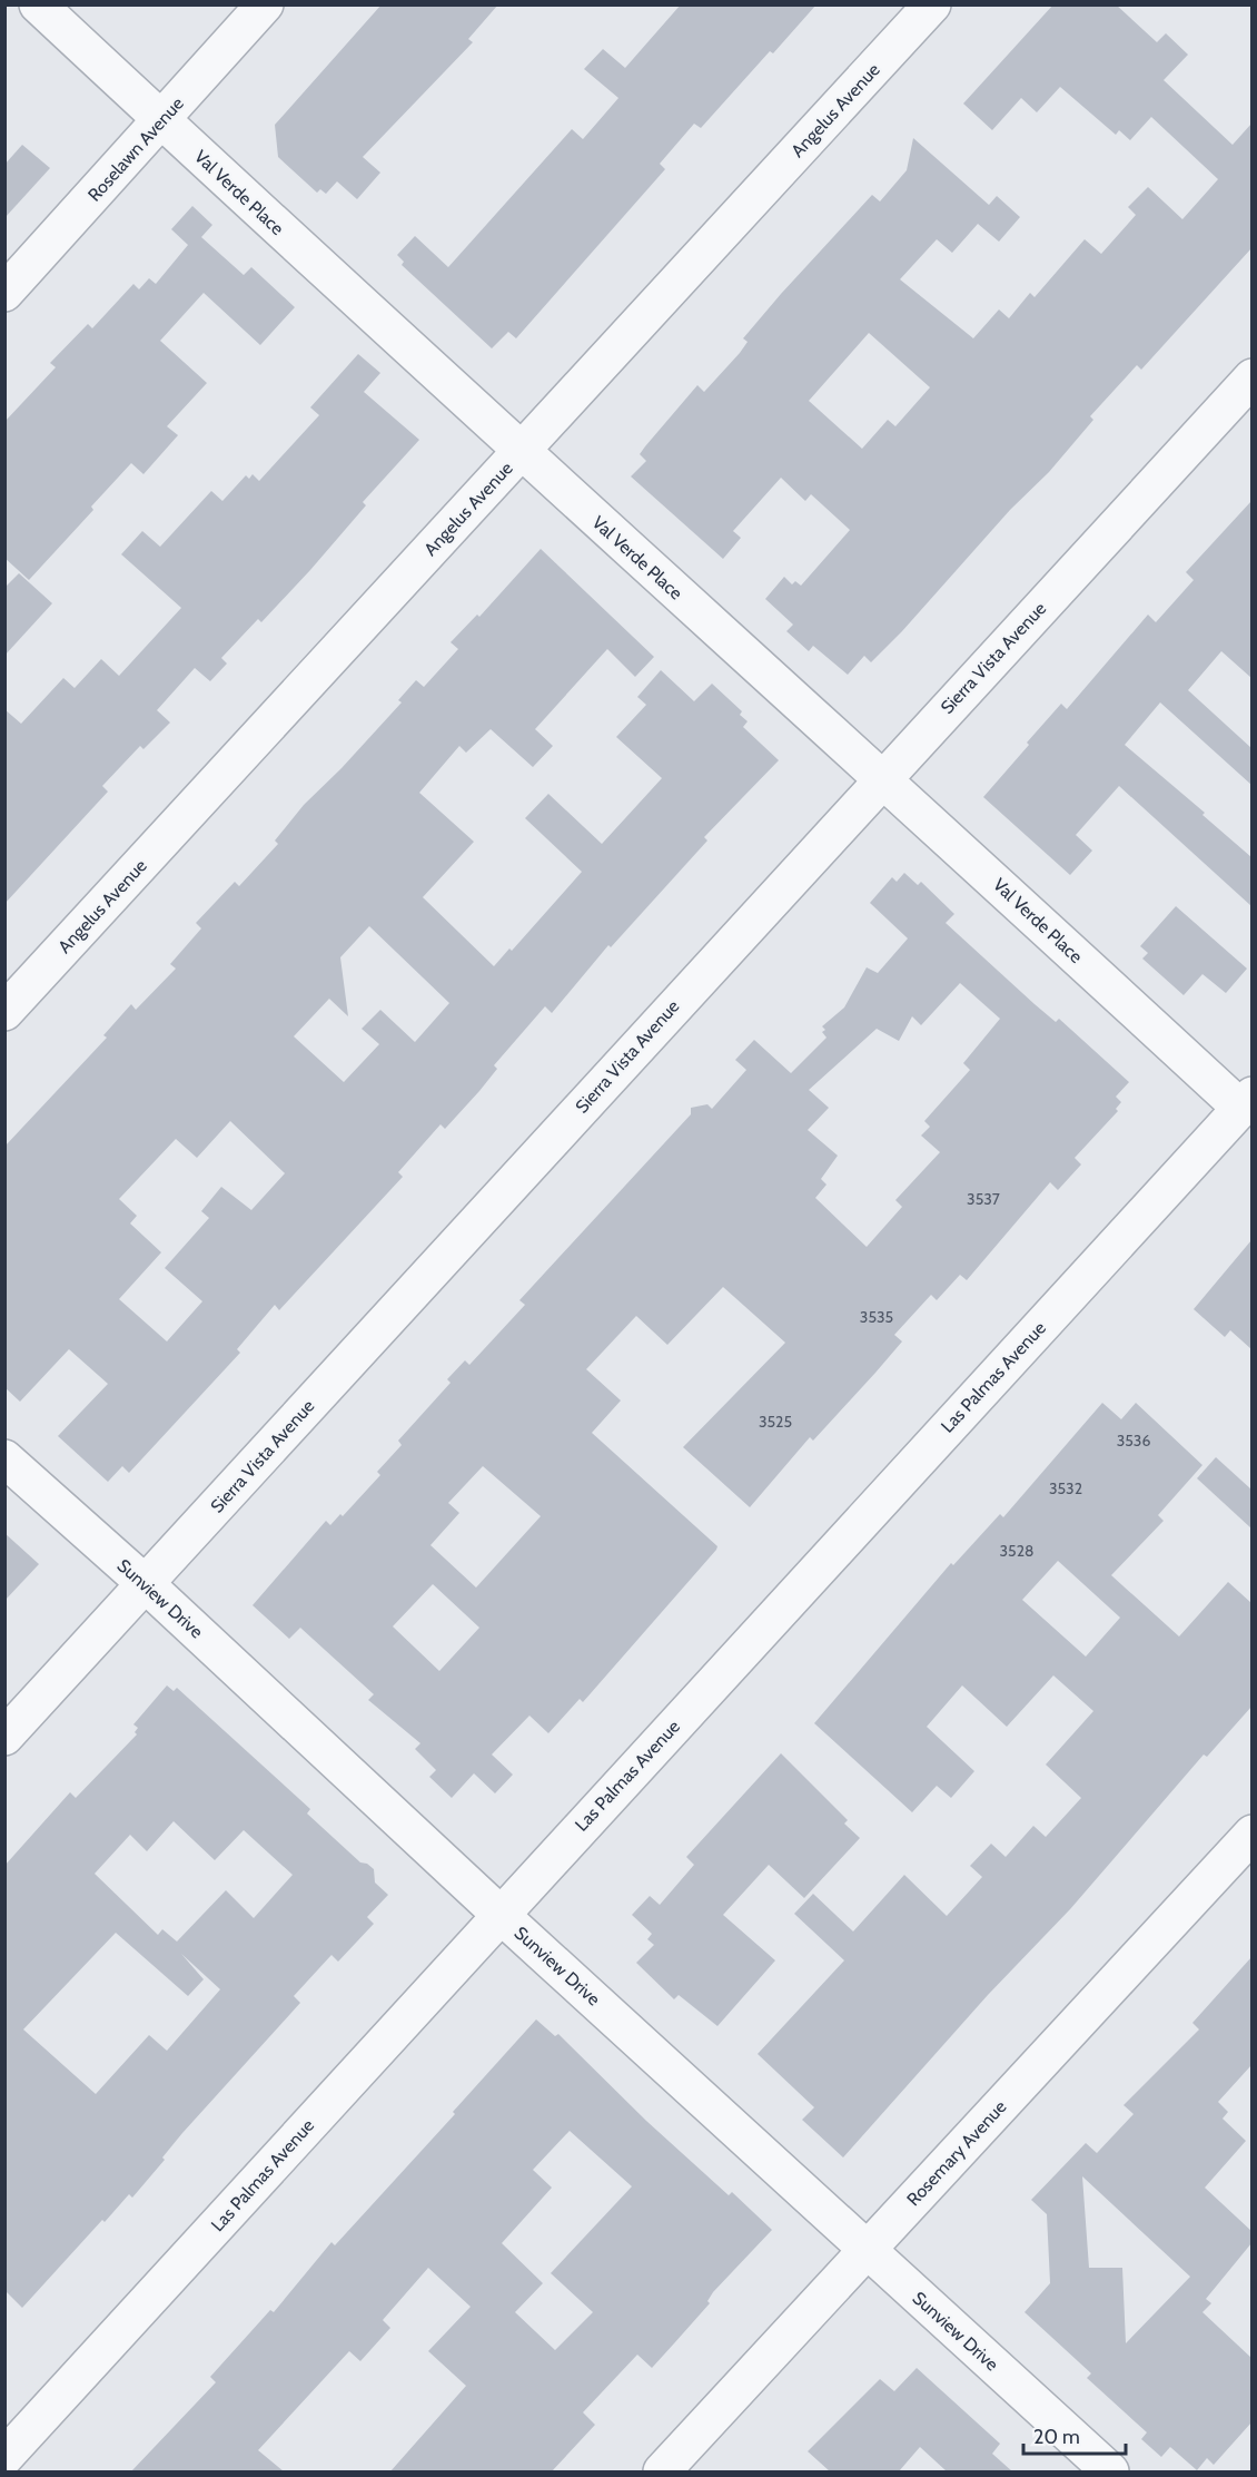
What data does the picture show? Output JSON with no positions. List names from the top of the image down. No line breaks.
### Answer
{"streets":{"street":["Angelus Avenue","Roselawn Avenue","Val Verde Place","Sierra Vista Avenue","Las Palmas Avenue","Sunview Drive","Rosemary Avenue"]},"crossings":[["Angelus Avenue","Val Verde Place"],["Roselawn Avenue","Val Verde Place"],["Val Verde Place","Sierra Vista Avenue"],["Val Verde Place","Las Palmas Avenue"],["Sierra Vista Avenue","Sunview Drive"],["Las Palmas Avenue","Sunview Drive"],["Sunview Drive","Rosemary Avenue"]],"house_numbers":["3537","3535","3525","3536","3532","3528"],"scale_bar":"20 m"}
